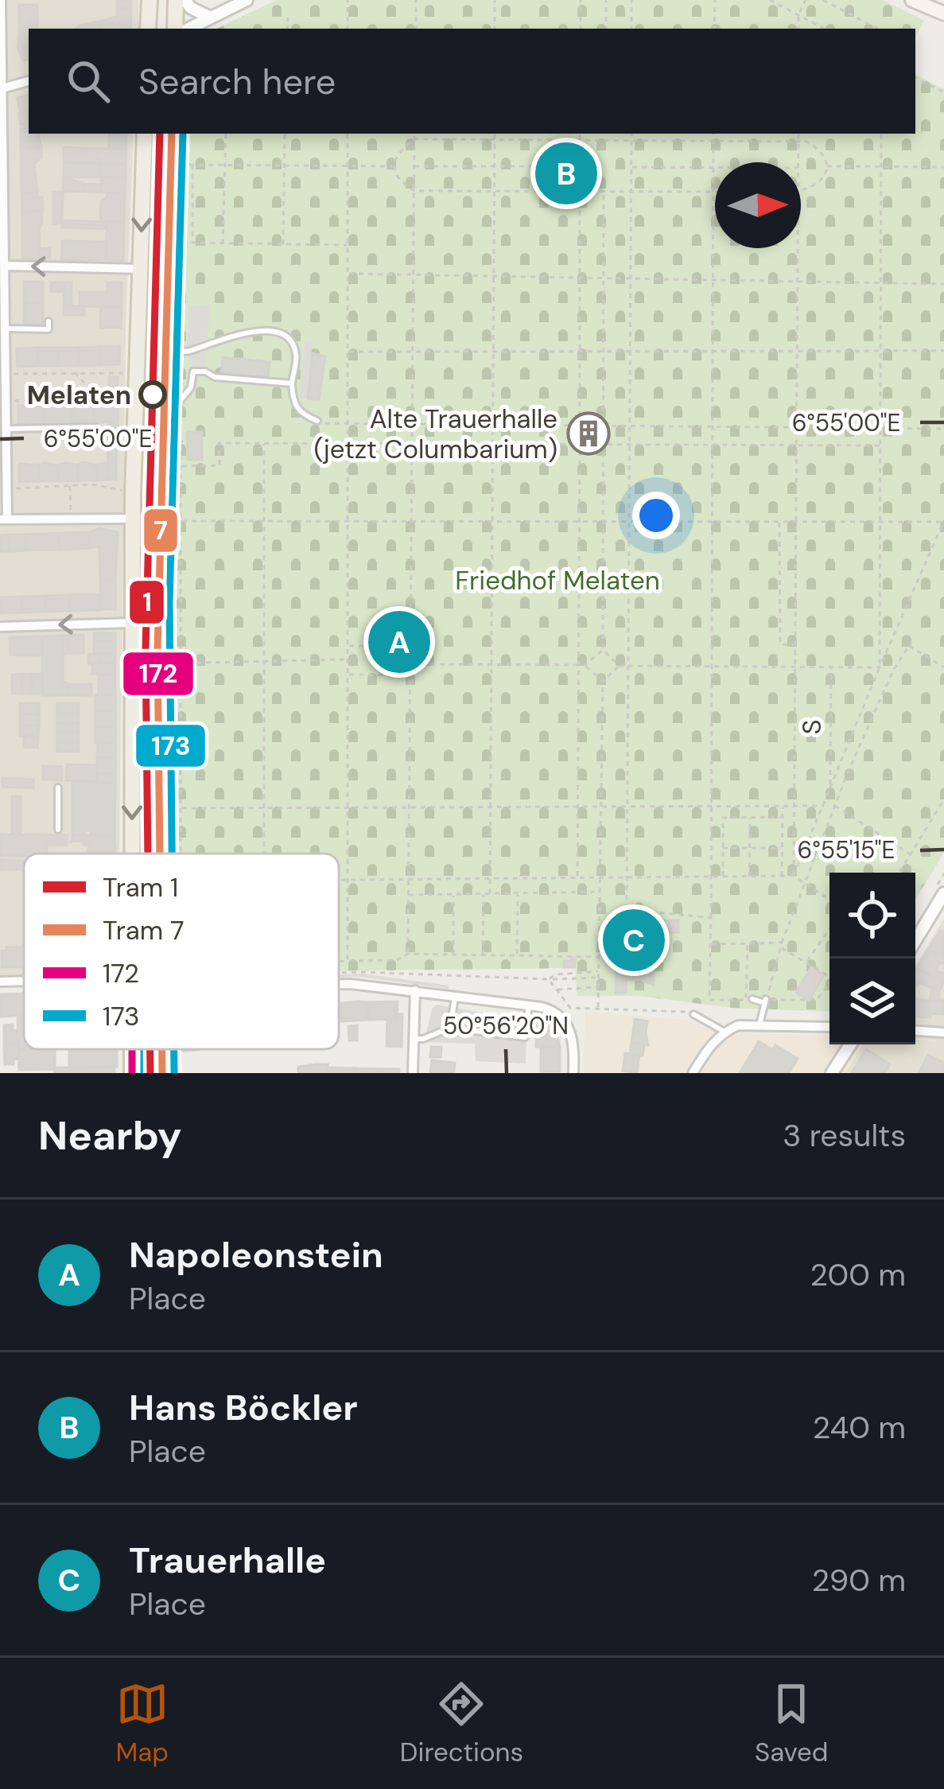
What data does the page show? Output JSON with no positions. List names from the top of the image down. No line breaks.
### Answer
{"streets":{"path":["S"]},"parks":["Friedhof Melaten"],"places":{"other":["Melaten"],"building":["Alte Trauerhalle (jetzt Columbarium)"]},"lines":["tram line 1","tram line 7","transit line 172","transit line 173"],"legend":["Tram 1","Tram 7","172","173"],"north":"right","page":{"search":"Search here","pins":["B","A","C"],"heading":["Nearby","3 results"],"list":[{"mark":"A","name":"Napoleonstein","note":"Place","value":"200 m"},{"mark":"B","name":"Hans Böckler","note":"Place","value":"240 m"},{"mark":"C","name":"Trauerhalle","note":"Place","value":"290 m"}],"nav":["Map","Directions","Saved"]},"coordinates":["6°55'00\"E","6°55'15\"E","50°56'20\"N"]}
